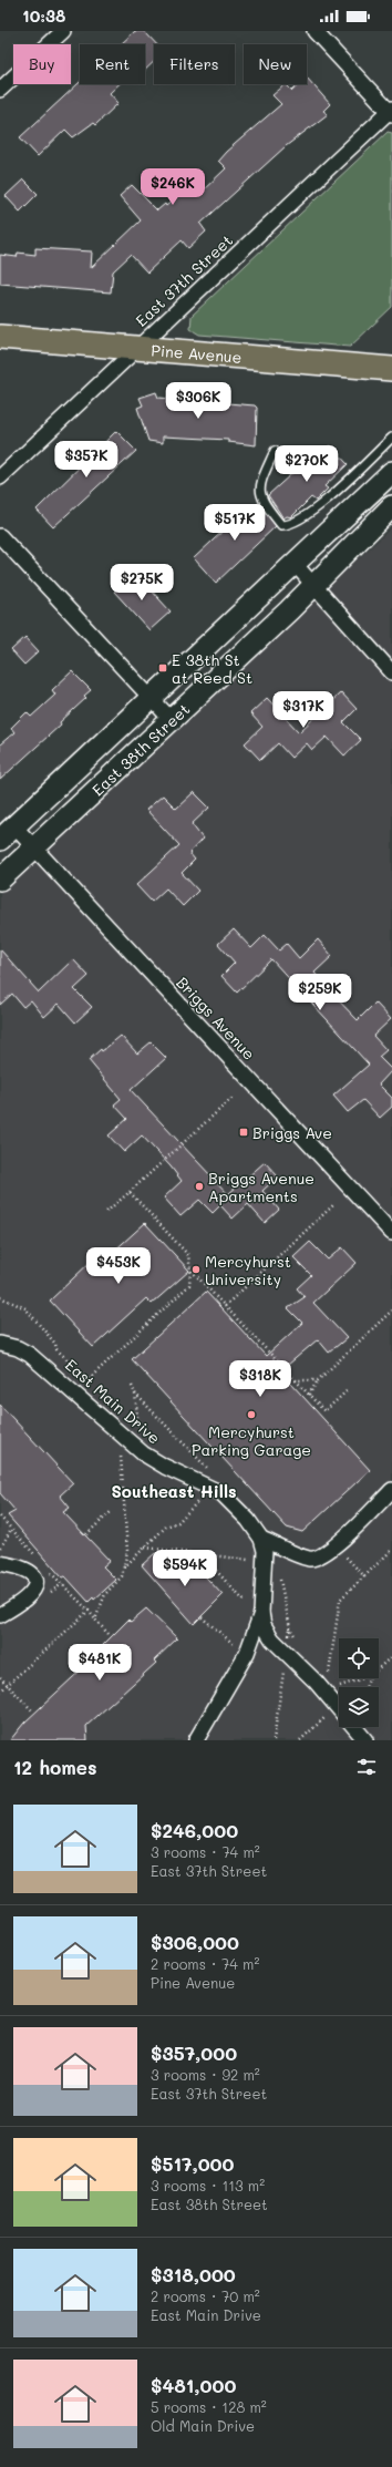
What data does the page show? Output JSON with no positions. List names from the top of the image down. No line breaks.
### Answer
{"streets":{"main road":["Pine Avenue","East 38th Street"],"street":["East 37th Street","Briggs Avenue","East Main Drive"]},"crossings":[["East 37th Street","Pine Avenue"],["East 38th Street","Briggs Avenue"]],"districts":["Southeast Hills"],"places":{"transit":["E 38th St at Reed St","Briggs Ave"],"other":["Briggs Avenue Apartments","Mercyhurst University","Mercyhurst Parking Garage"]},"page":{"status":"10:38","chip":["Buy","Rent","Filters","New"],"price":["$246K","$306K","$357K","$270K","$517K","$275K","$317K","$259K","$453K","$318K","$594K","$481K"],"heading":"12 homes","list":[{"name":"$246,000","note":"3 rooms · 74 m² · East 37th Street"},{"name":"$306,000","note":"2 rooms · 74 m² · Pine Avenue"},{"name":"$357,000","note":"3 rooms · 92 m² · East 37th Street"},{"name":"$517,000","note":"3 rooms · 113 m² · East 38th Street"},{"name":"$318,000","note":"2 rooms · 70 m² · East Main Drive"},{"name":"$481,000","note":"5 rooms · 128 m² · Old Main Drive"}]}}
